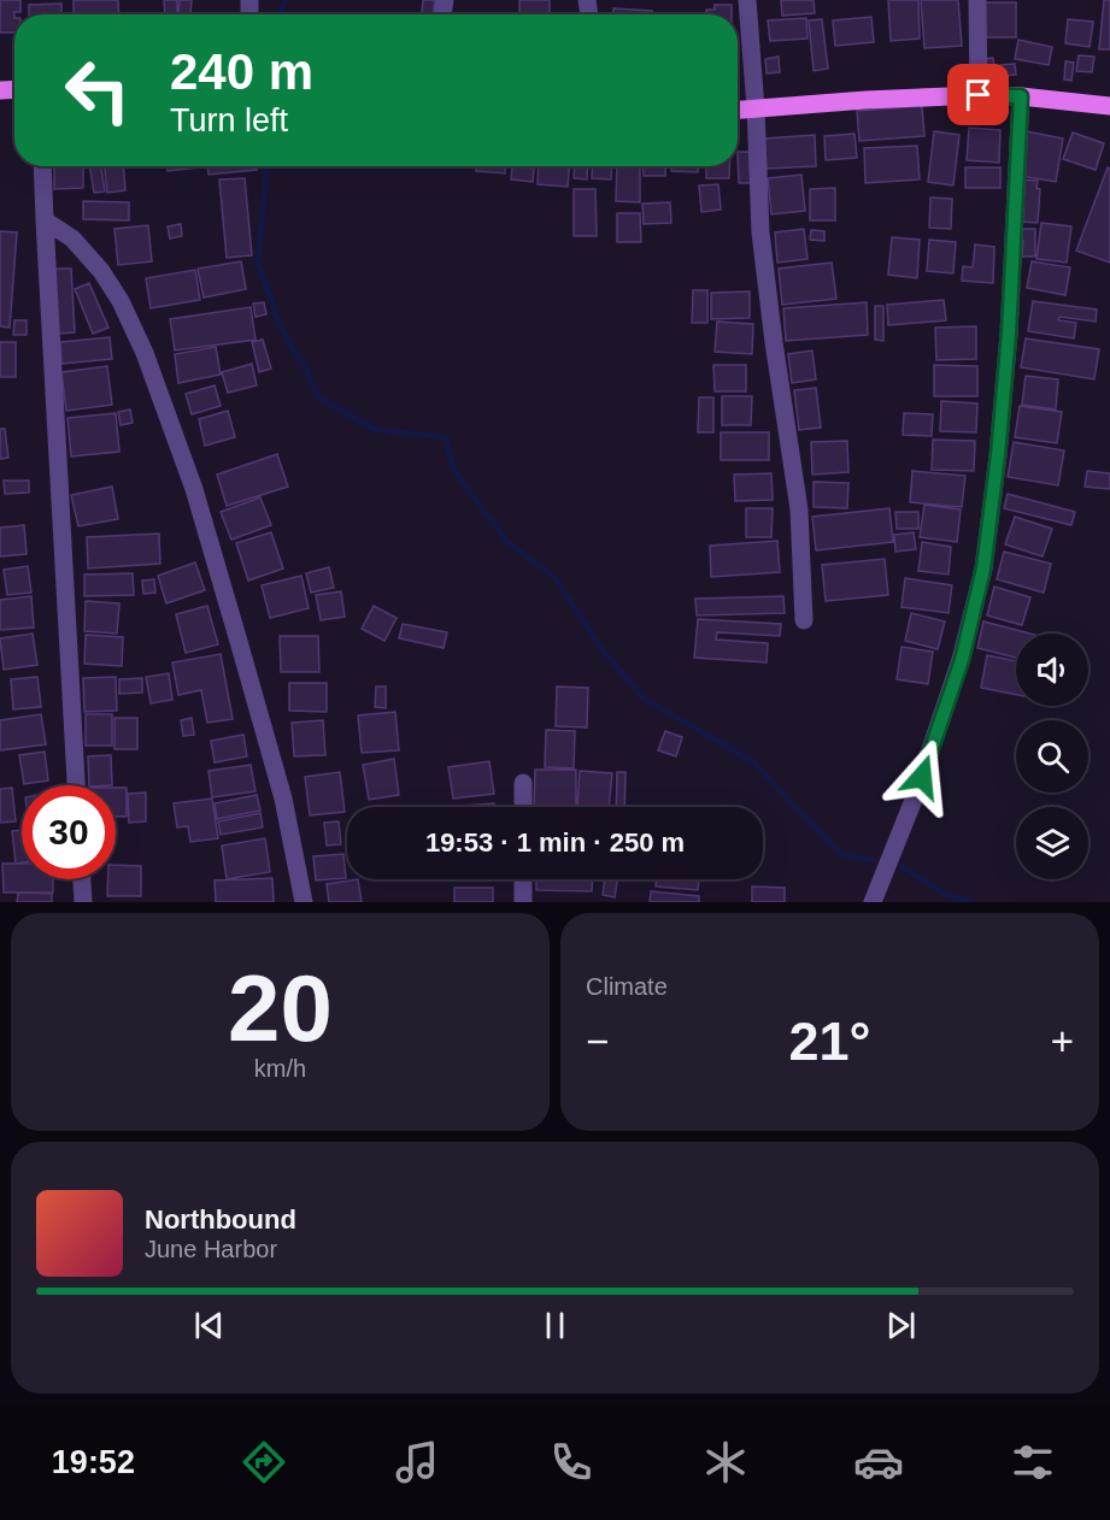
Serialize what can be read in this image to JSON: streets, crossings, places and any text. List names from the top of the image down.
{
  "page": {
    "turn": ["240 m", "Turn left"],
    "limit": "30",
    "trip": "19:53 · 1 min · 250 m",
    "tile": [
      ["20", "km/h"],
      "Climate"
    ],
    "heat": ["−", "21°", "+"],
    "song": ["Northbound", "June Harbor"],
    "tabs": "19:52"
  }
}
